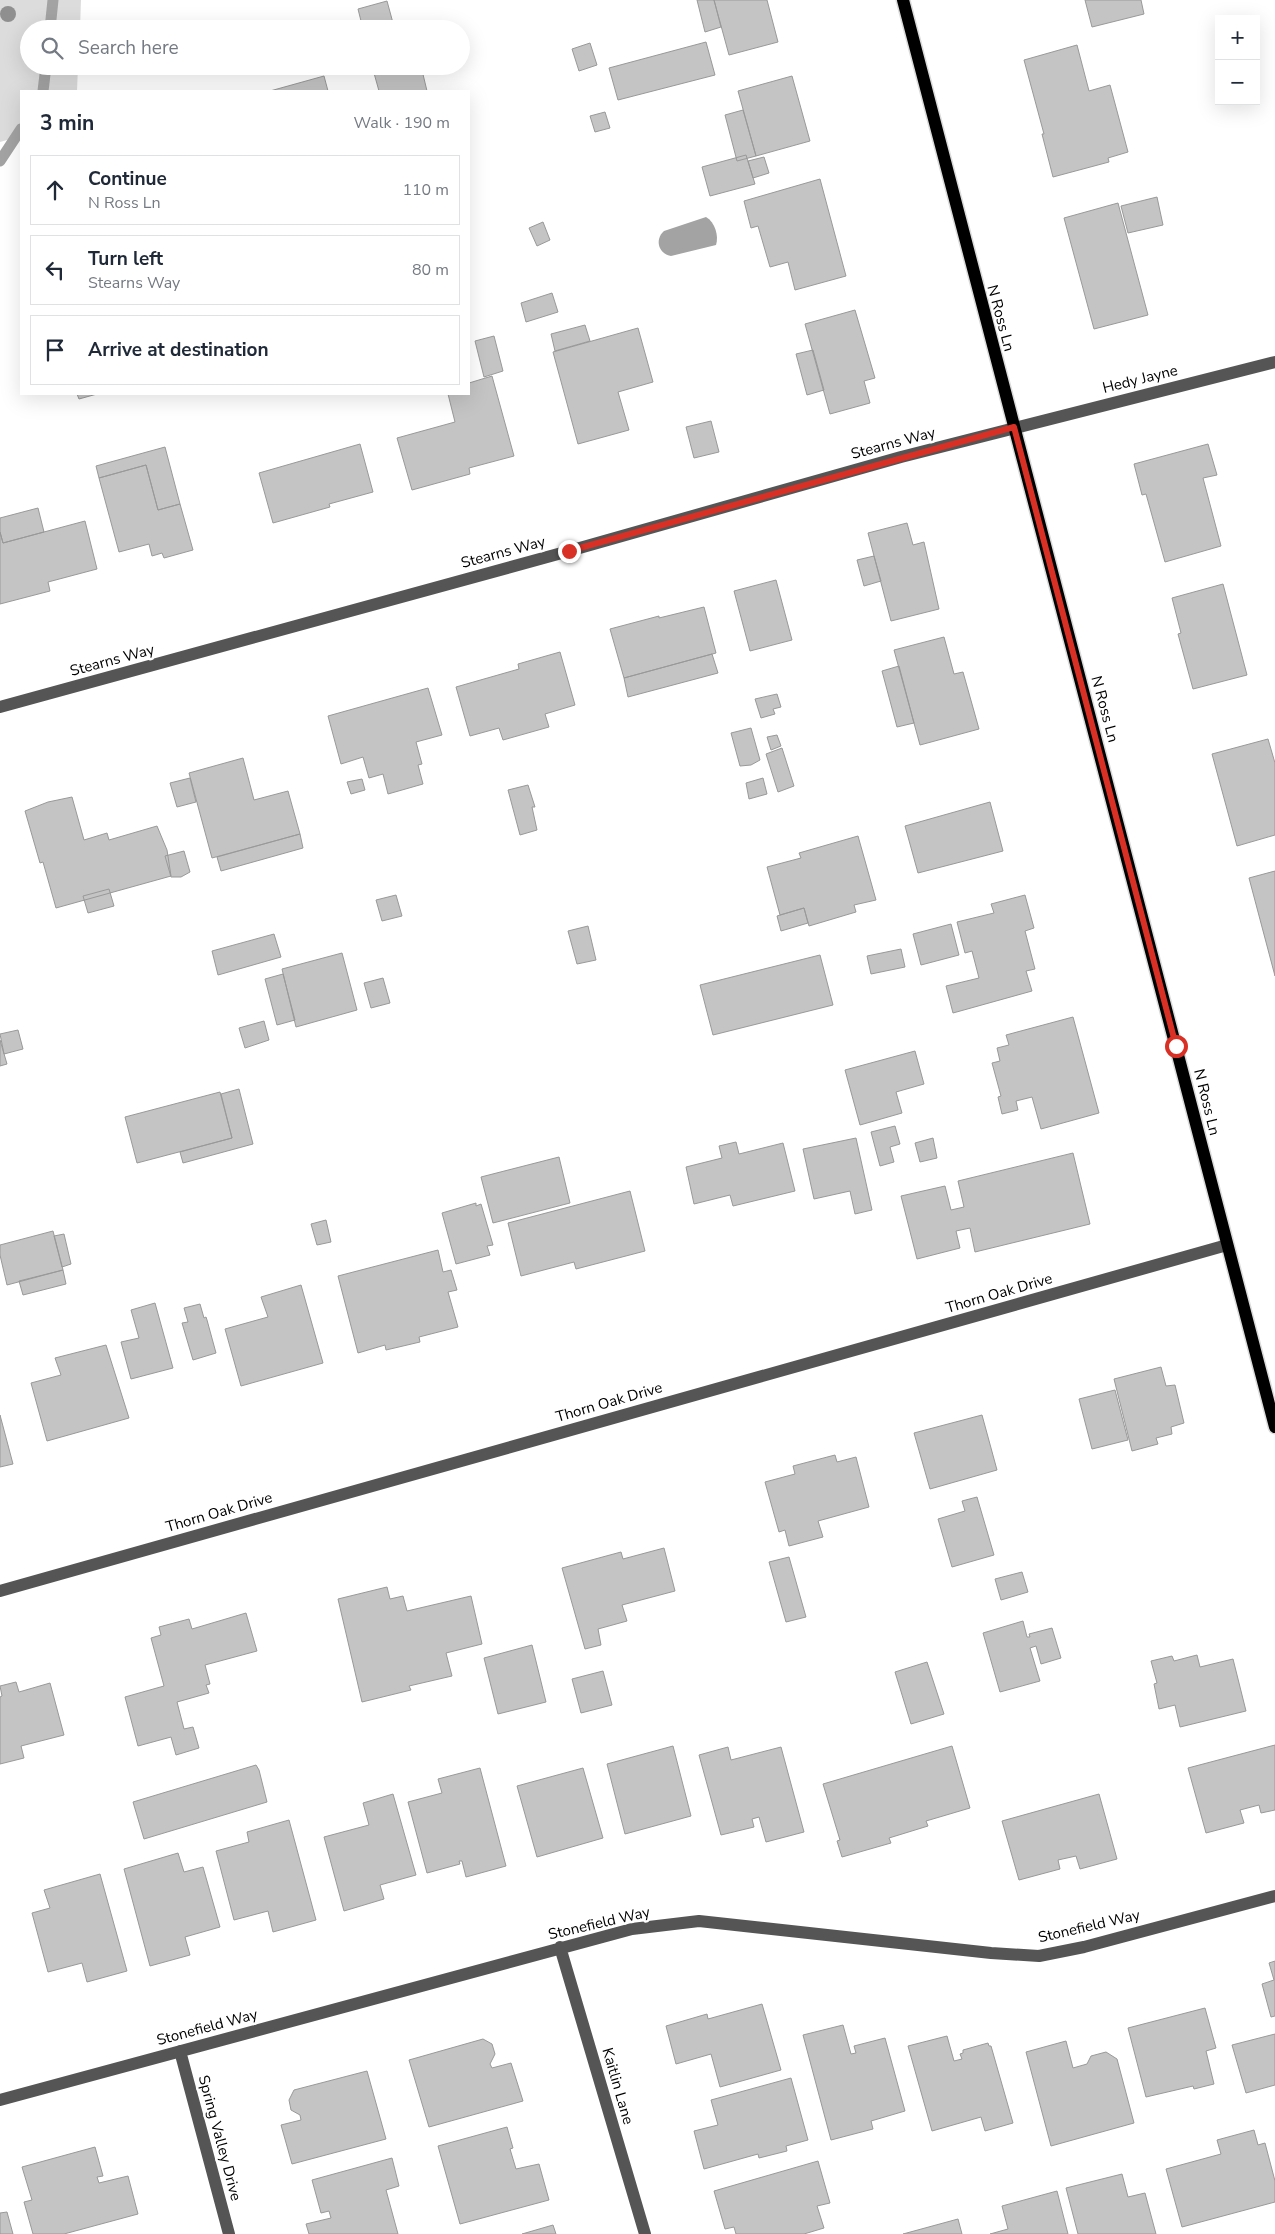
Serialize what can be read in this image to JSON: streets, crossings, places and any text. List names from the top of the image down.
{
  "streets": {
    "main road": ["N Ross Ln"],
    "street": [
      "Hedy Jayne",
      "Stearns Way",
      "Thorn Oak Drive",
      "Stonefield Way",
      "Kaitlin Lane",
      "Spring Valley Drive"
    ]
  },
  "crossings": [
    ["N Ross Ln", "Hedy Jayne"],
    ["N Ross Ln", "Stearns Way"],
    ["N Ross Ln", "Thorn Oak Drive"],
    ["Hedy Jayne", "Stearns Way"],
    ["Stonefield Way", "Kaitlin Lane"],
    ["Stonefield Way", "Spring Valley Drive"]
  ],
  "page": {
    "map_buttons": ["+", "−"],
    "search": "Search here",
    "heading": ["3 min", "Walk · 190 m"],
    "list": [
      ["Continue", "N Ross Ln", "110 m"],
      ["Turn left", "Stearns Way", "80 m"],
      "Arrive at destination"
    ]
  }
}
